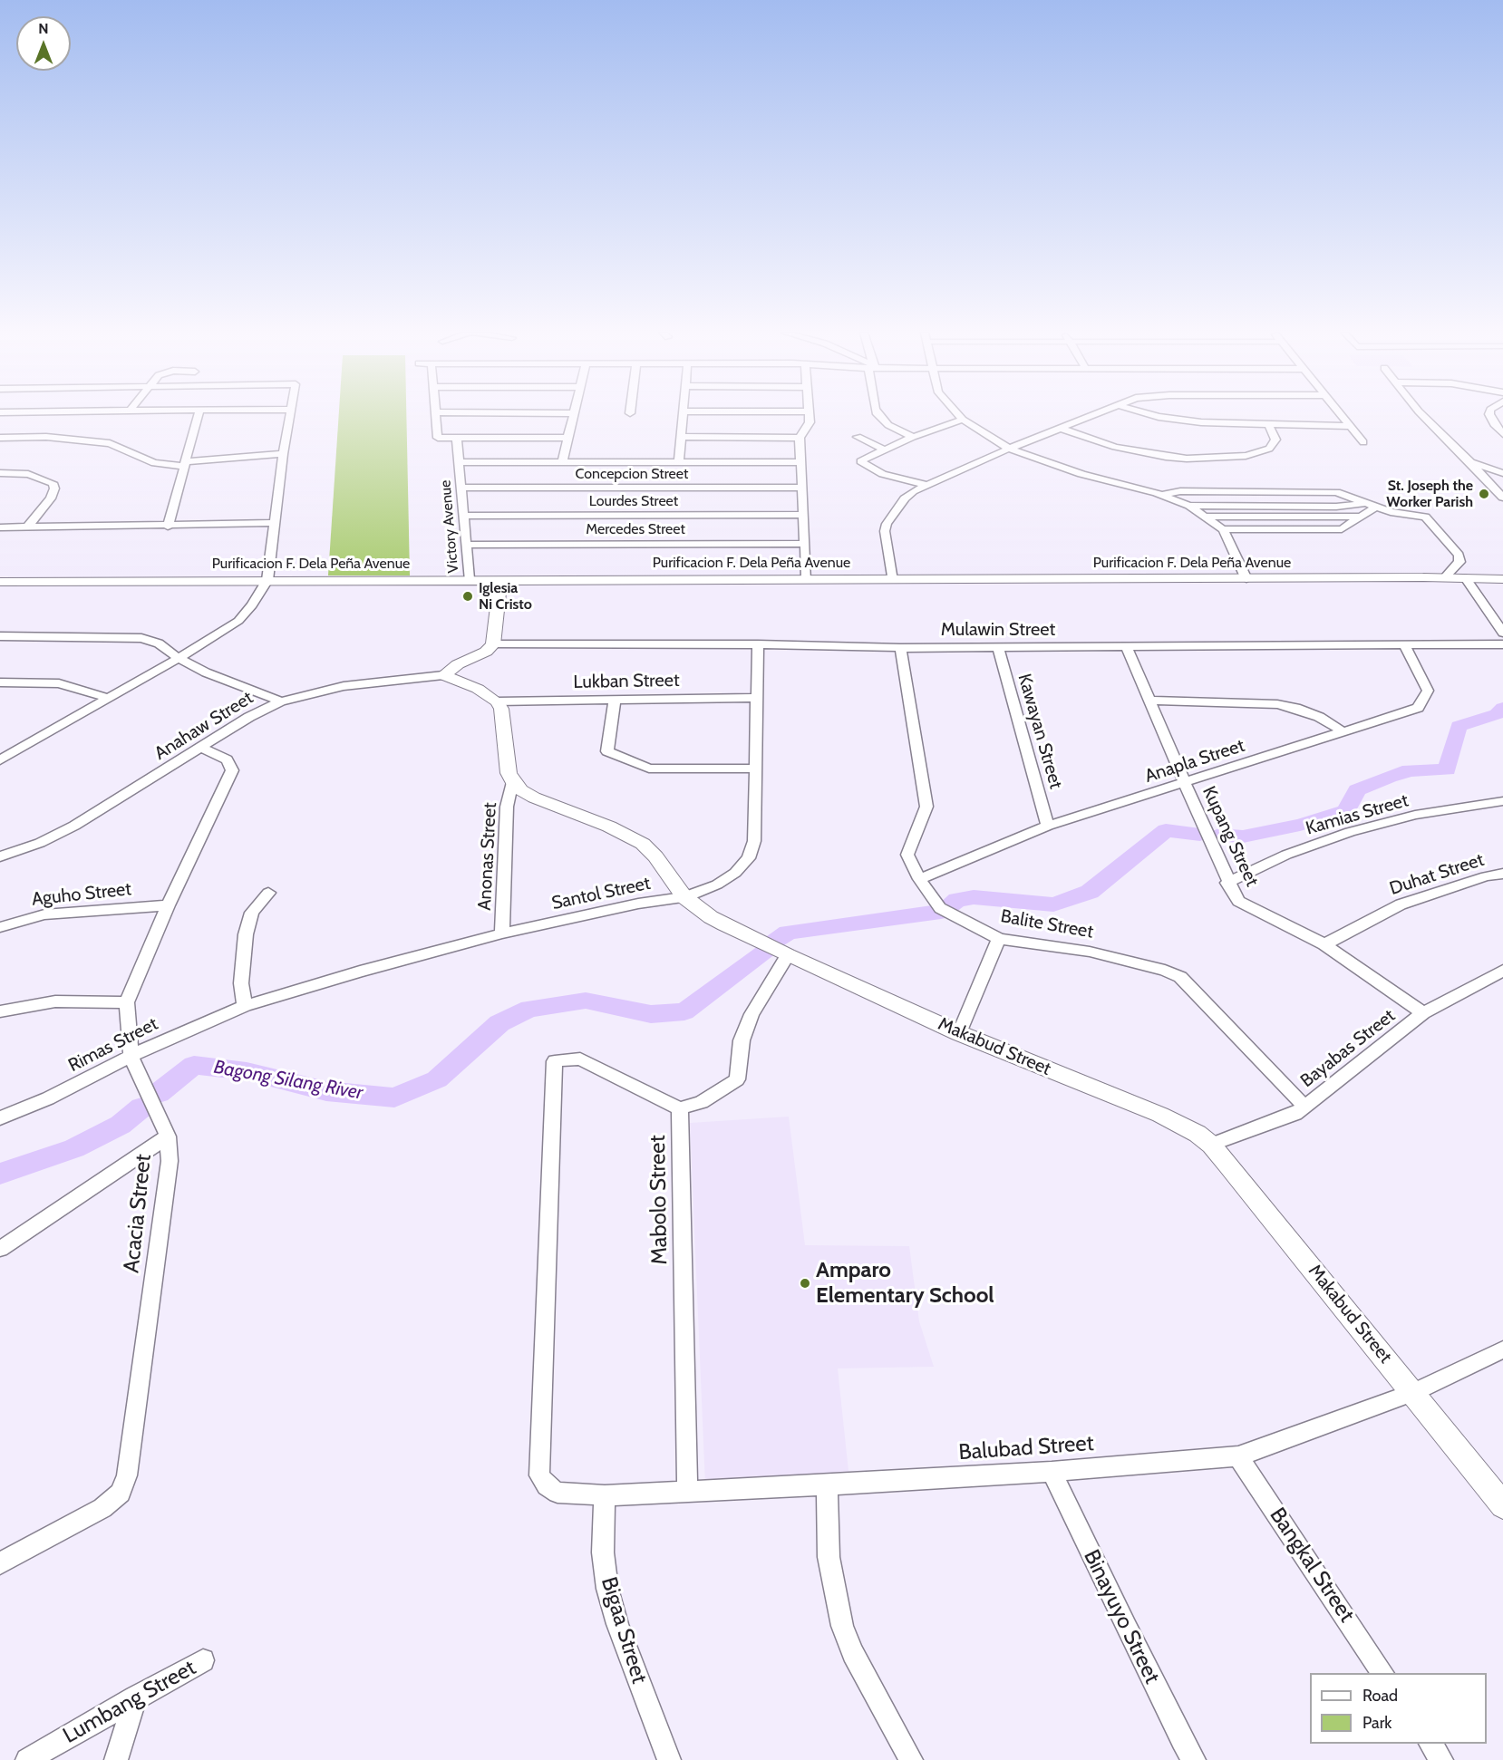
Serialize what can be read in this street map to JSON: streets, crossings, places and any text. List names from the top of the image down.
{
  "streets": {
    "street": [
      "Concepcion Street",
      "Lourdes Street",
      "Victory Avenue",
      "Mercedes Street",
      "Purificacion F. Dela Peña Avenue",
      "Mulawin Street",
      "Lukban Street",
      "Anahaw Street",
      "Kawayan Street",
      "Anapla Street",
      "Kamias Street",
      "Kupang Street",
      "Anonas Street",
      "Duhat Street",
      "Santol Street",
      "Aguho Street",
      "Balite Street",
      "Rimas Street",
      "Makabud Street",
      "Bayabas Street",
      "Mabolo Street",
      "Acacia Street",
      "Balubad Street",
      "Bangkal Street",
      "Binayuyo Street",
      "Bigaa Street",
      "Lumbang Street"
    ]
  },
  "crossings": [
    ["Concepcion Street", "Victory Avenue"],
    ["Lourdes Street", "Victory Avenue"],
    ["Victory Avenue", "Mercedes Street"],
    ["Victory Avenue", "Purificacion F. Dela Peña Avenue"],
    ["Mulawin Street", "Kawayan Street"],
    ["Mulawin Street", "Anapla Street"],
    ["Mulawin Street", "Kupang Street"],
    ["Mulawin Street", "Santol Street"],
    ["Mulawin Street", "Balite Street"],
    ["Lukban Street", "Santol Street"],
    ["Anahaw Street", "Acacia Street"],
    ["Kawayan Street", "Anapla Street"],
    ["Anapla Street", "Kupang Street"],
    ["Anapla Street", "Balite Street"],
    ["Kamias Street", "Kupang Street"],
    ["Kupang Street", "Duhat Street"],
    ["Kupang Street", "Bayabas Street"],
    ["Anonas Street", "Santol Street"],
    ["Anonas Street", "Makabud Street"],
    ["Santol Street", "Rimas Street"],
    ["Santol Street", "Makabud Street"],
    ["Aguho Street", "Acacia Street"],
    ["Balite Street", "Bayabas Street"],
    ["Rimas Street", "Acacia Street"],
    ["Makabud Street", "Bayabas Street"],
    ["Makabud Street", "Balubad Street"],
    ["Mabolo Street", "Balubad Street"],
    ["Balubad Street", "Bangkal Street"],
    ["Balubad Street", "Binayuyo Street"],
    ["Balubad Street", "Bigaa Street"]
  ],
  "water": ["Bagong Silang River"],
  "places": ["St. Joseph the Worker Parish", "Iglesia Ni Cristo", "Amparo Elementary School"],
  "legend": ["Road", "Park"],
  "north": "top"
}
